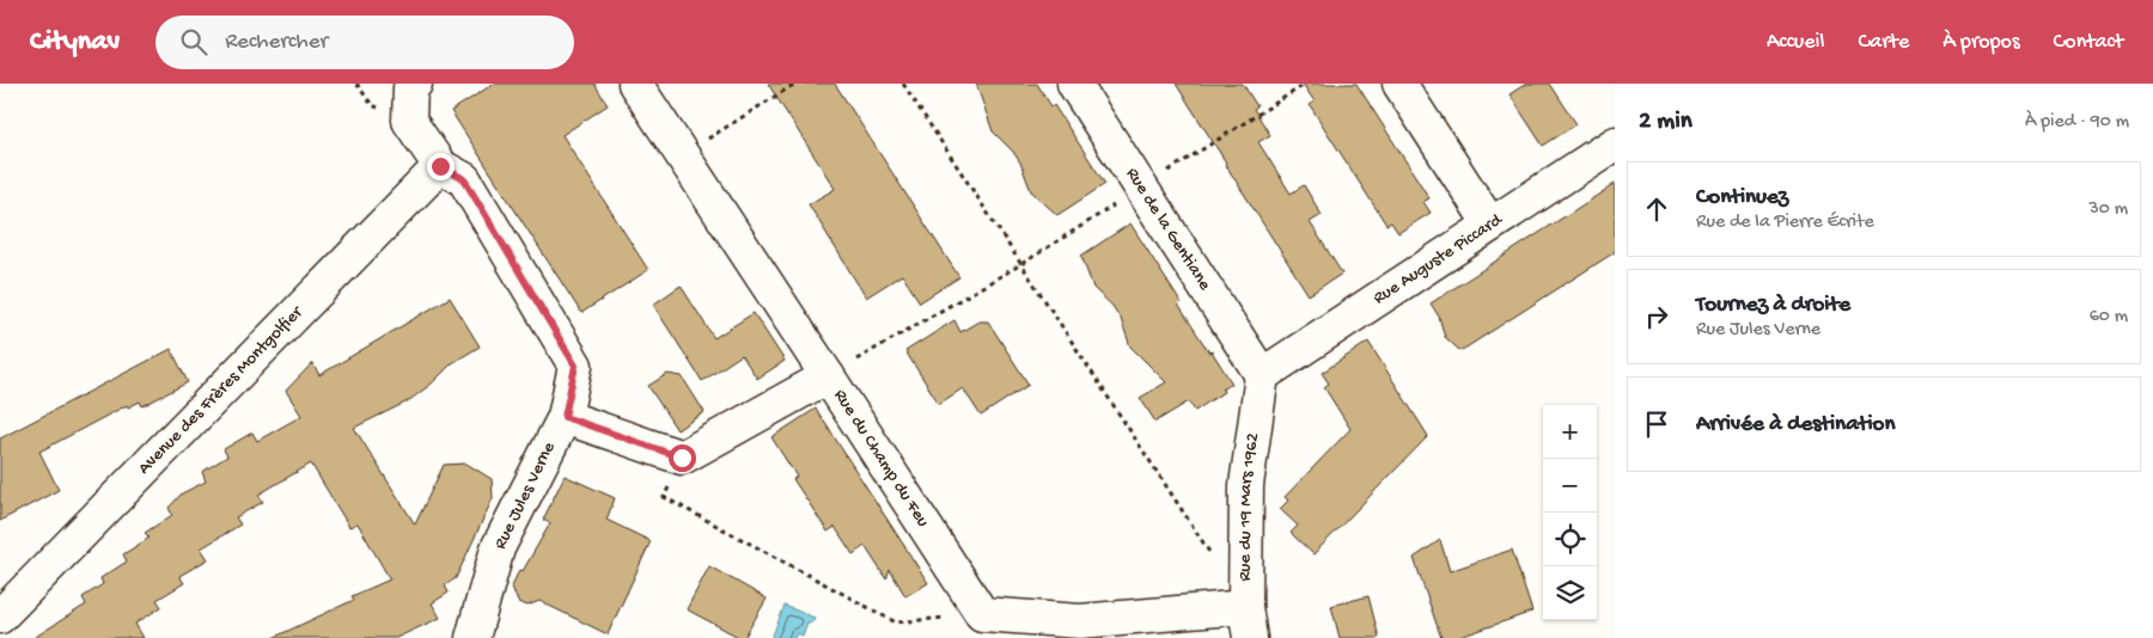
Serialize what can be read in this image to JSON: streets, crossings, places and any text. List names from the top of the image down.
{
  "streets": {
    "street": [
      "Rue de la Gentiane",
      "Rue Auguste Piccard",
      "Avenue des Frères Montgolfier",
      "Rue du Champ du Feu",
      "Rue Jules Verne",
      "Rue du 19 Mars 1962"
    ]
  },
  "crossings": [
    ["Rue de la Gentiane", "Rue Auguste Piccard"],
    ["Rue de la Gentiane", "Rue du 19 Mars 1962"],
    ["Rue Auguste Piccard", "Rue du 19 Mars 1962"],
    ["Avenue des Frères Montgolfier", "Rue Jules Verne"]
  ],
  "page": {
    "header": "Citynav",
    "search": "Rechercher",
    "nav": [
      "Accueil",
      "Carte",
      "À propos",
      "Contact"
    ],
    "heading": ["2 min", "À pied · 90 m"],
    "list": [
      ["Continuez", "Rue de la Pierre Écrite", "30 m"],
      ["Tournez à droite", "Rue Jules Verne", "60 m"],
      "Arrivée à destination"
    ],
    "map_buttons": ["+", "−"]
  }
}
